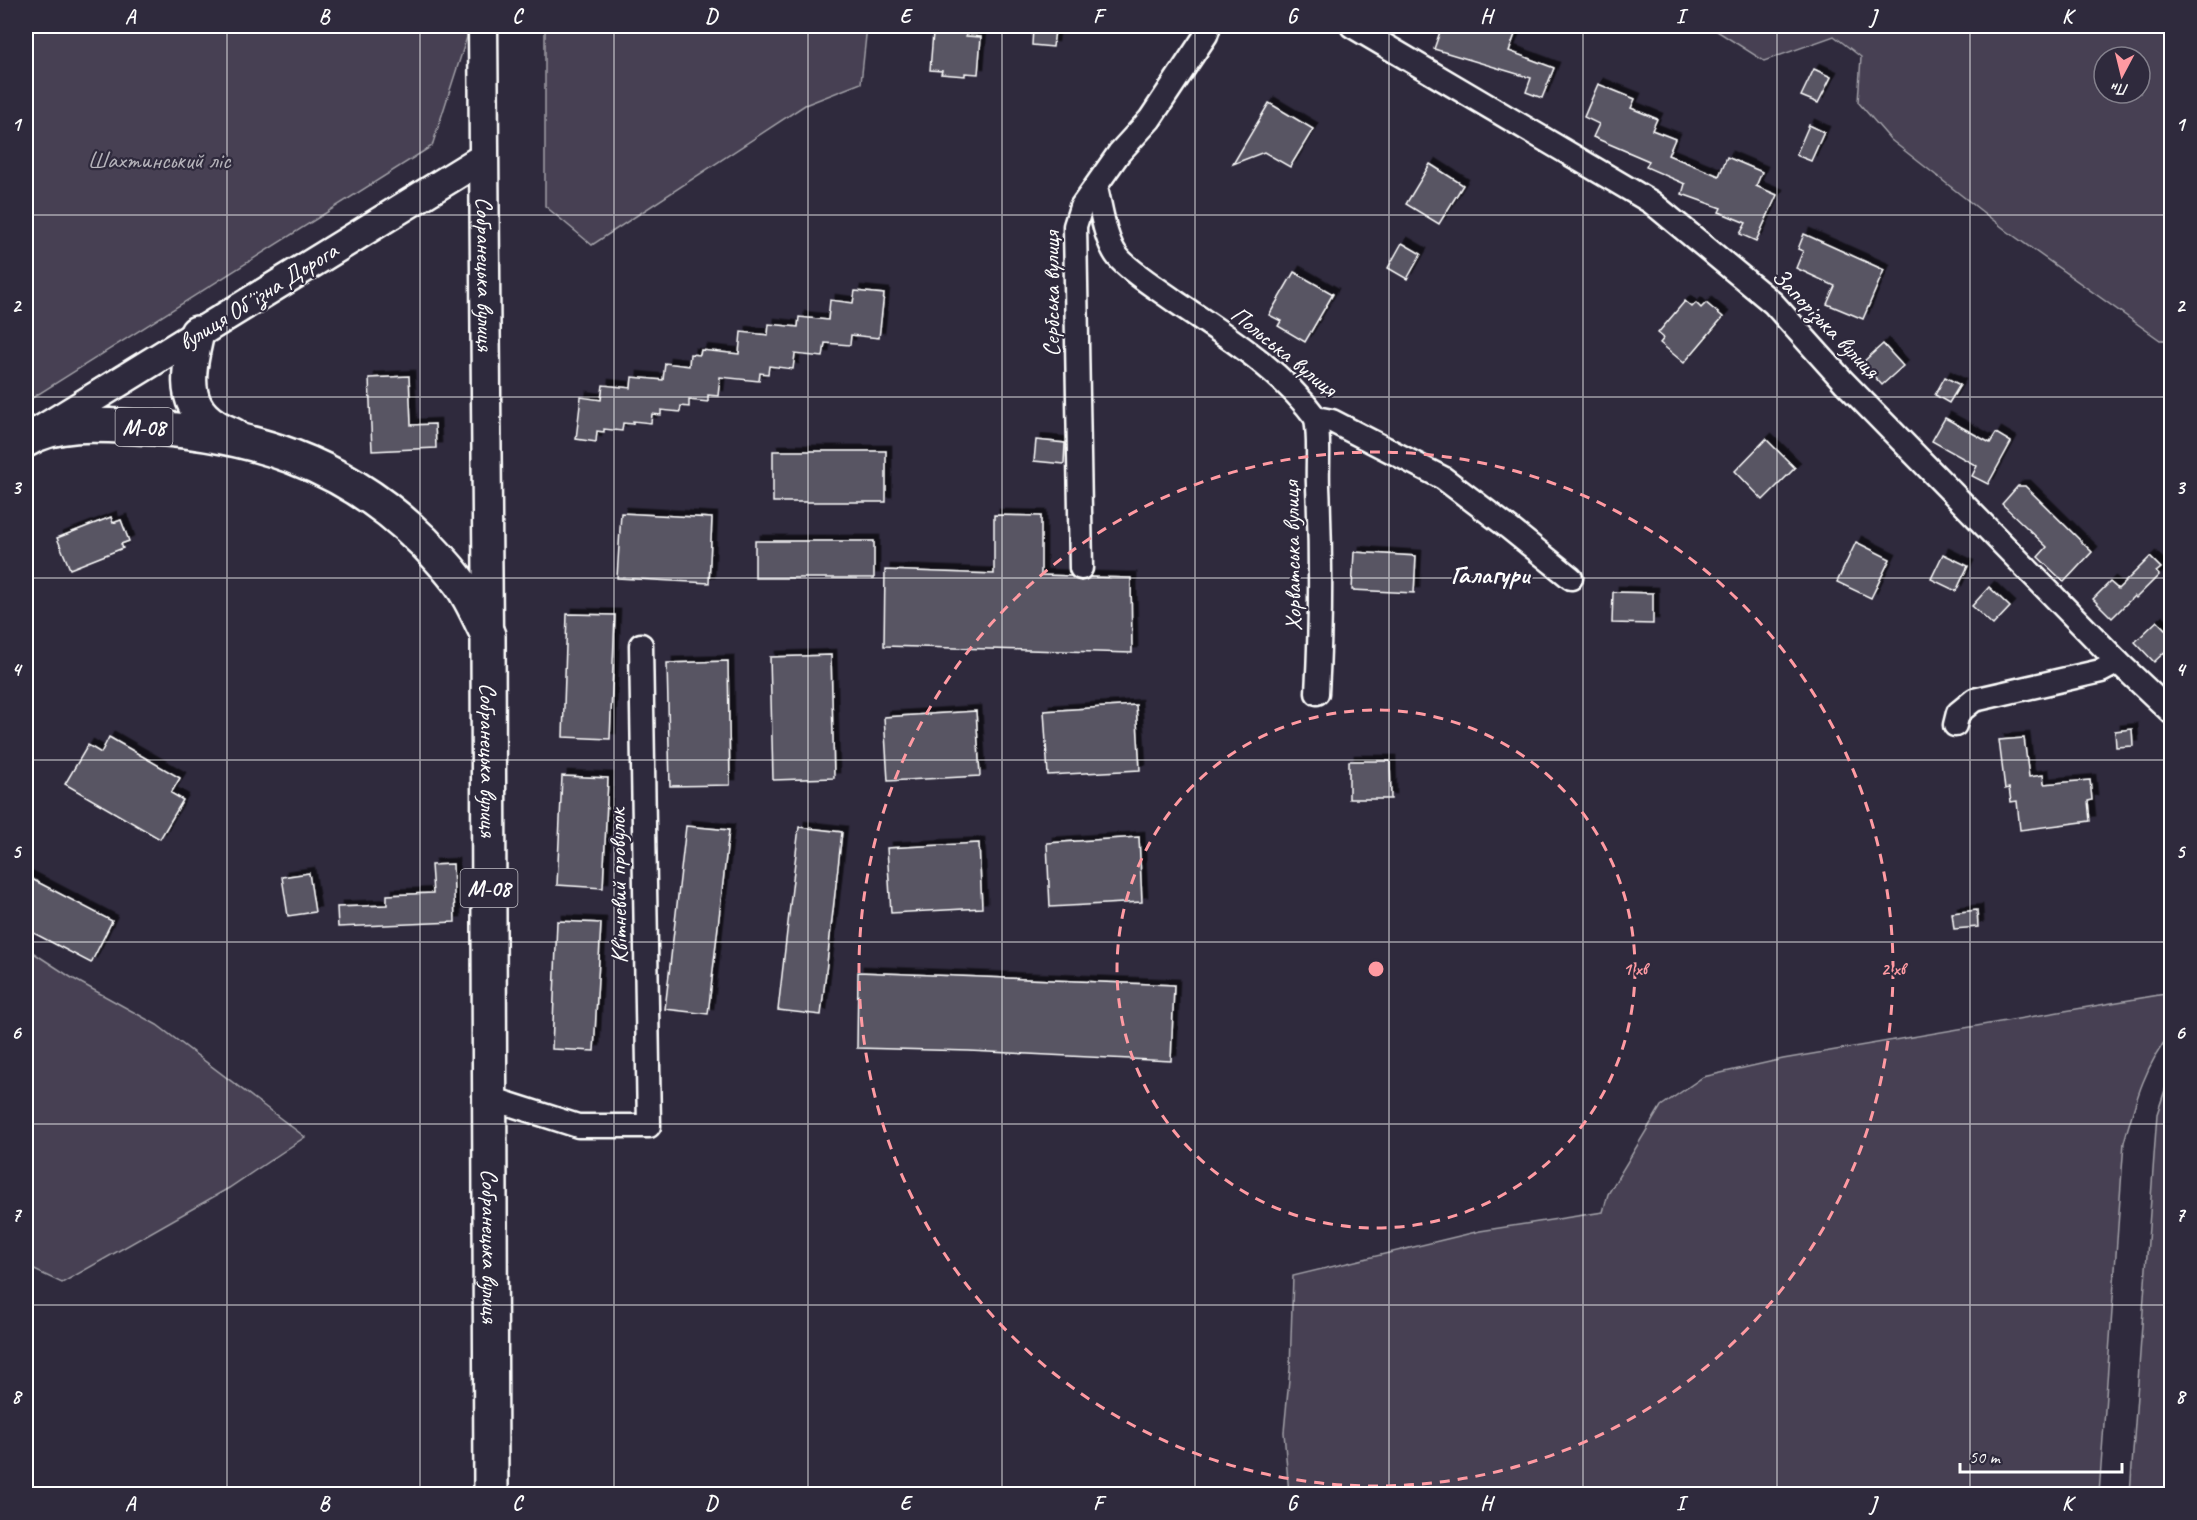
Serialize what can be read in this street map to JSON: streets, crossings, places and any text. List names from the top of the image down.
{
  "streets": {
    "highway": ["Собранецька вулиця", "вулиця Обʼїзна Дорога", "М-08"],
    "street": [
      "Сербська вулиця",
      "Запорізька вулиця",
      "Польська вулиця",
      "Хорватська вулиця",
      "Квітневий провулок"
    ]
  },
  "crossings": [
    ["Собранецька вулиця", "вулиця Обʼїзна Дорога"],
    ["Собранецька вулиця", "Квітневий провулок"],
    ["Сербська вулиця", "Польська вулиця"],
    ["Польська вулиця", "Хорватська вулиця"]
  ],
  "districts": ["Галагури"],
  "parks": ["Шахтинський ліс"],
  "scale_bar": "50 m",
  "north": "bottom",
  "grid": {
    "columns": [
      "A",
      "B",
      "C",
      "D",
      "E",
      "F",
      "G",
      "H",
      "I",
      "J",
      "K"
    ],
    "rows": [
      "1",
      "2",
      "3",
      "4",
      "5",
      "6",
      "7",
      "8"
    ]
  },
  "rings": ["1 хв", "2 хв"]
}
